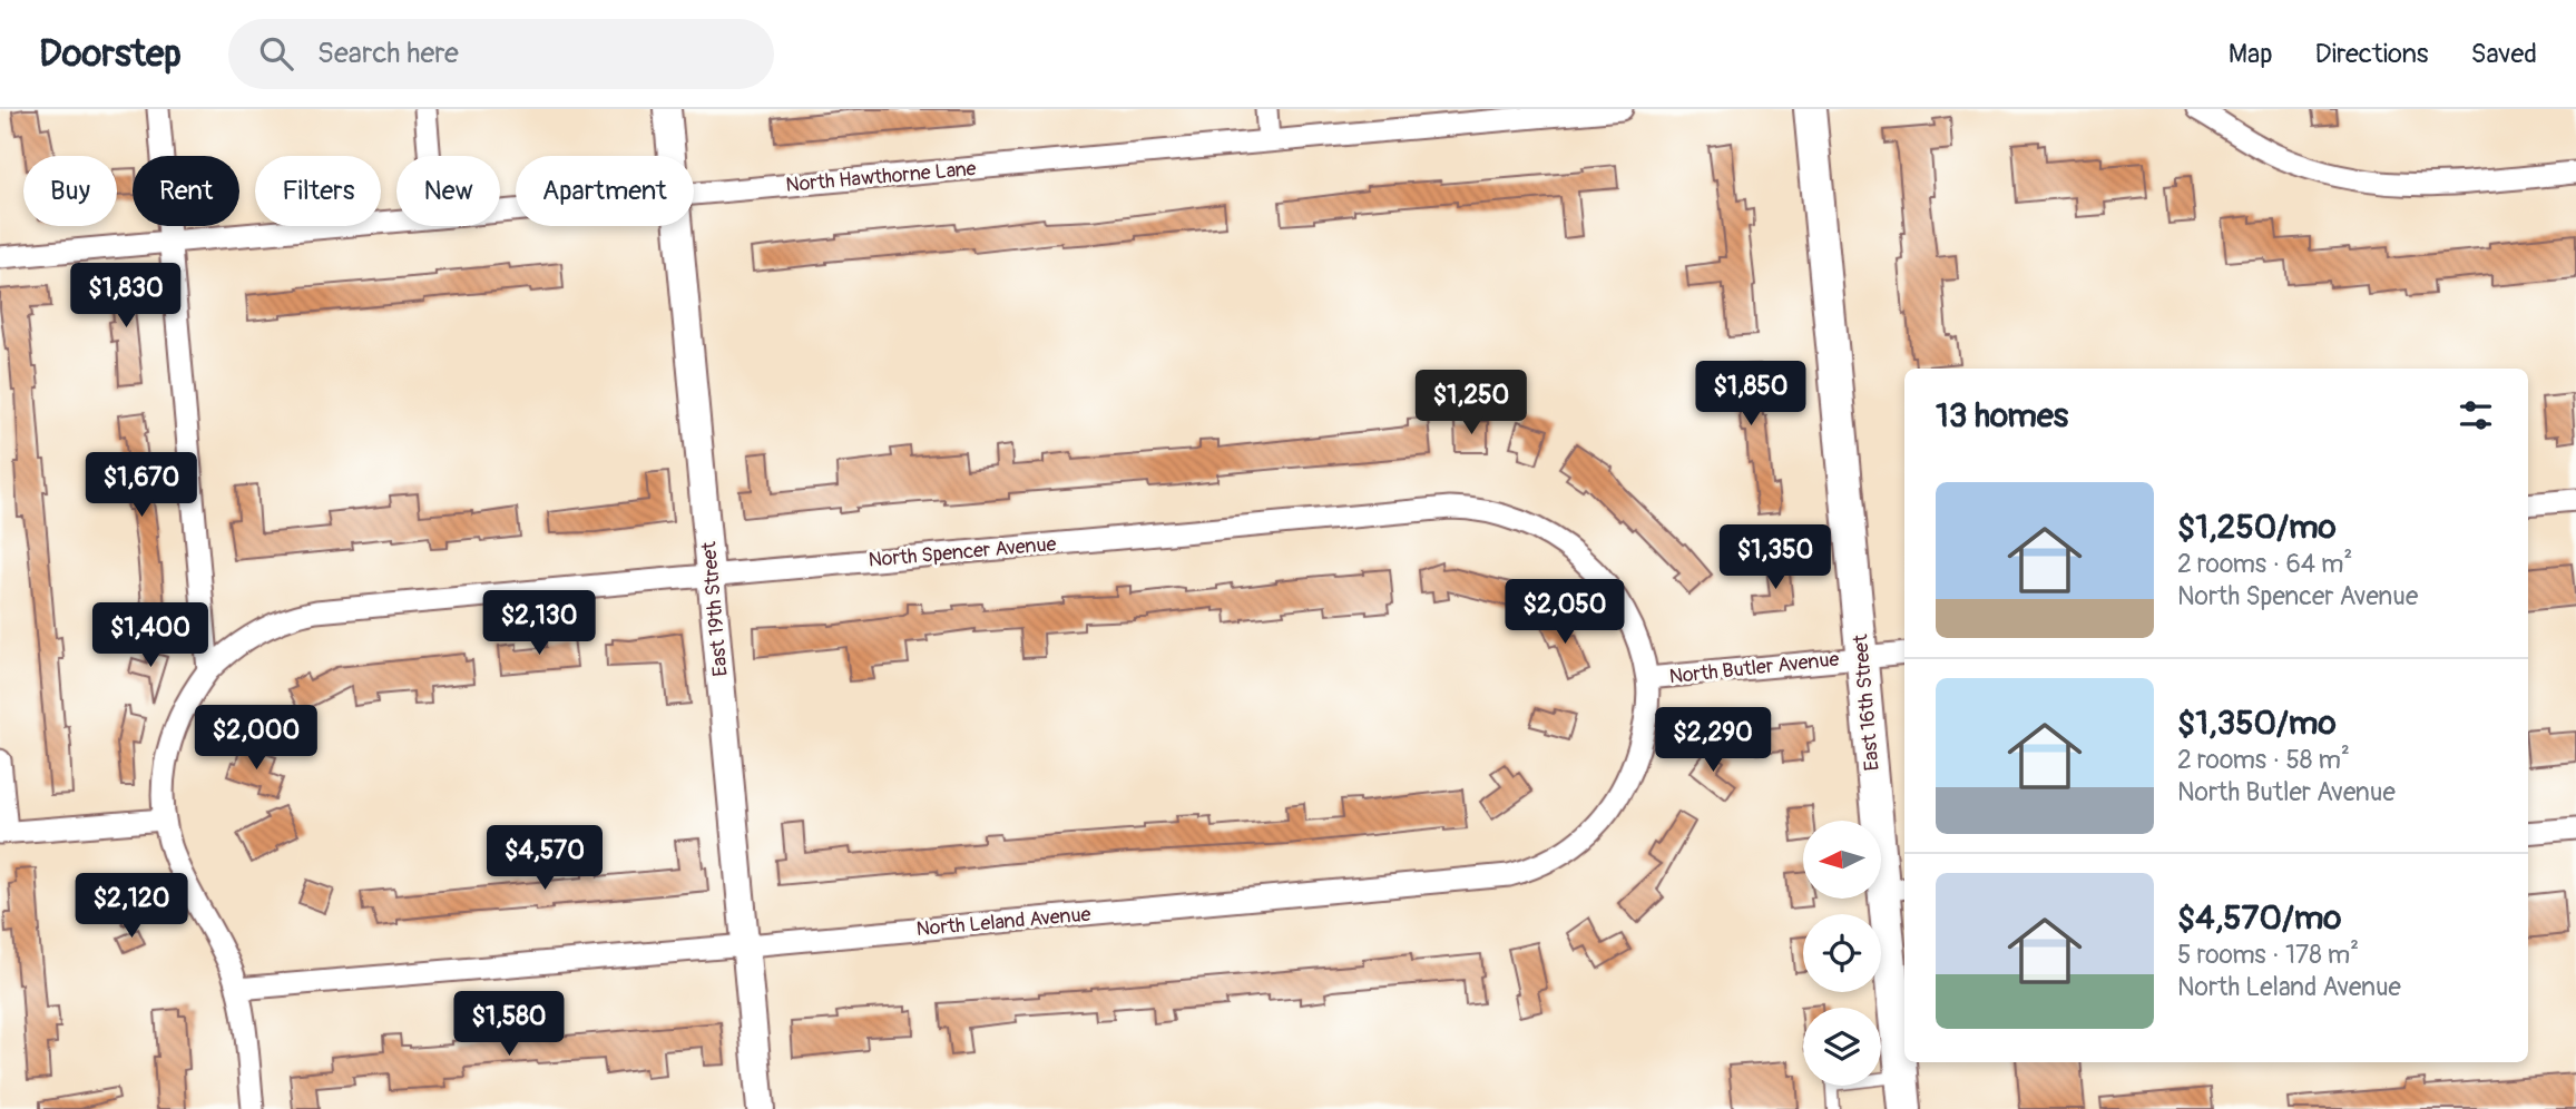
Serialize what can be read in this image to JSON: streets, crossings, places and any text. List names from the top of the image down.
{
  "streets": {
    "main road": ["East 16th Street"],
    "street": [
      "North Hawthorne Lane",
      "North Spencer Avenue",
      "East 19th Street",
      "North Butler Avenue",
      "North Leland Avenue"
    ]
  },
  "crossings": [
    ["North Spencer Avenue", "East 19th Street"],
    ["North Spencer Avenue", "North Butler Avenue"],
    ["North Spencer Avenue", "North Leland Avenue"],
    ["East 19th Street", "North Leland Avenue"],
    ["North Butler Avenue", "East 16th Street"],
    ["North Butler Avenue", "North Leland Avenue"]
  ],
  "north": "left",
  "page": {
    "header": "Doorstep",
    "search": "Search here",
    "nav": ["Map", "Directions", "Saved"],
    "chip": [
      "Buy",
      "Rent",
      "Filters",
      "New",
      "Apartment"
    ],
    "price": [
      "$1,830",
      "$1,850",
      "$1,250",
      "$1,670",
      "$1,350",
      "$2,050",
      "$2,130",
      "$1,400",
      "$2,000",
      "$2,290",
      "$4,570",
      "$2,120",
      "$1,580"
    ],
    "heading": "13 homes",
    "list": [
      {
        "name": "$1,250/mo",
        "note": "2 rooms · 64 m² · North Spencer Avenue"
      },
      {
        "name": "$1,350/mo",
        "note": "2 rooms · 58 m² · North Butler Avenue"
      },
      {
        "name": "$4,570/mo",
        "note": "5 rooms · 178 m² · North Leland Avenue"
      }
    ]
  }
}
